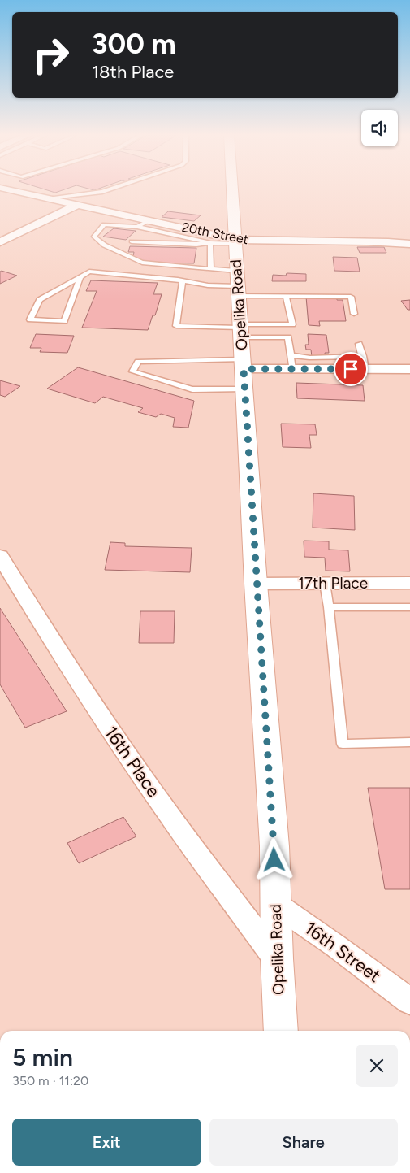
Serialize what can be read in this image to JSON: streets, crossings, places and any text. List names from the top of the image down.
{
  "streets": {
    "main road": ["Opelika Road"],
    "street": [
      "20th Street",
      "17th Place",
      "16th Place",
      "16th Street"
    ]
  },
  "crossings": [
    ["20th Street", "Opelika Road"],
    ["Opelika Road", "17th Place"],
    ["Opelika Road", "16th Place"],
    ["Opelika Road", "16th Street"]
  ],
  "page": {
    "turn": ["300 m", "18th Place"],
    "heading": ["5 min", "350 m · 11:20"],
    "buttons": ["Exit", "Share"]
  }
}
